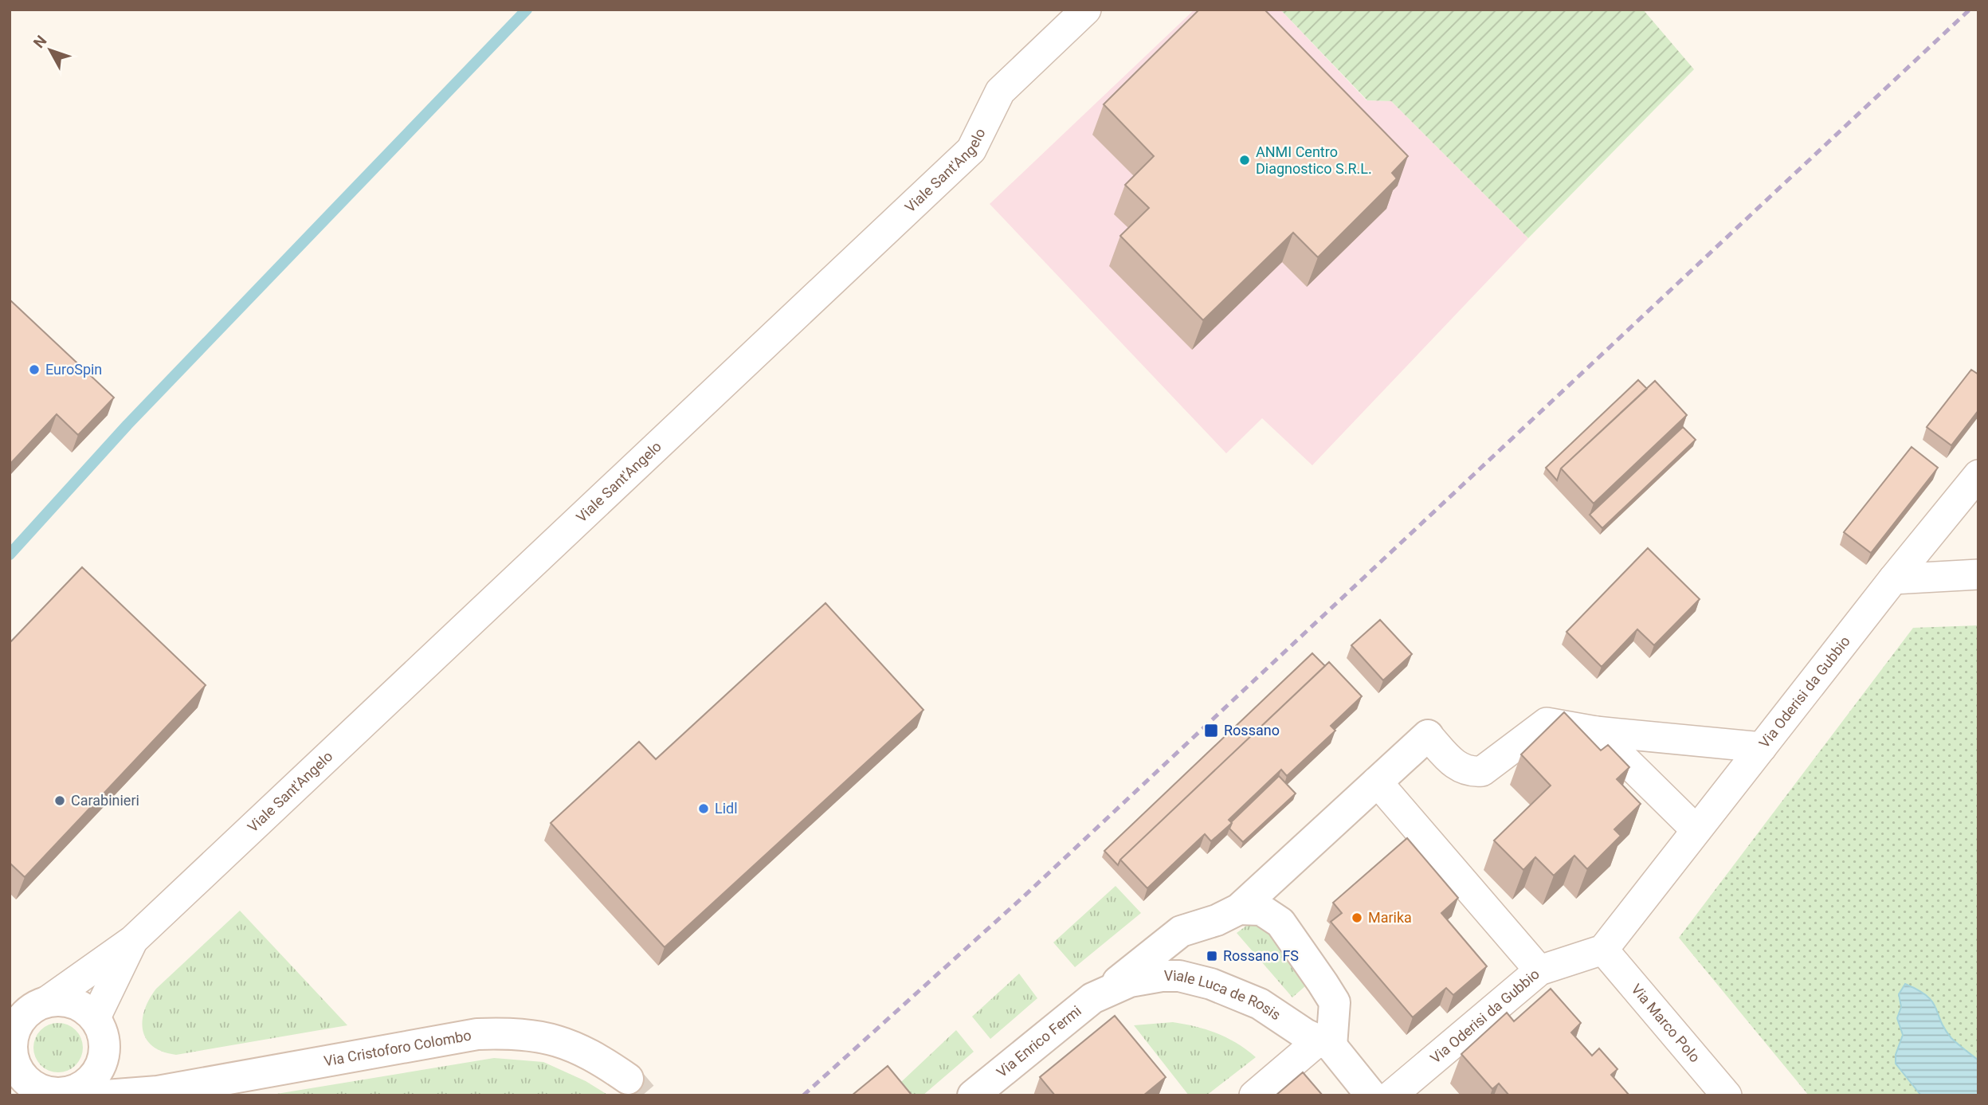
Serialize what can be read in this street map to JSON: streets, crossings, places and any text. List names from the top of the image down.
{
  "streets": {
    "street": [
      "Viale Sant'Angelo",
      "Via Oderisi da Gubbio",
      "Viale Luca de Rosis",
      "Via Marco Polo",
      "Via Enrico Fermi",
      "Via Cristoforo Colombo"
    ]
  },
  "crossings": [
    ["Viale Sant'Angelo", "Via Cristoforo Colombo"],
    ["Via Oderisi da Gubbio", "Via Marco Polo"],
    ["Viale Luca de Rosis", "Via Enrico Fermi"]
  ],
  "places": {
    "other": [
      "ANMI Centro Diagnostico S.R.L.",
      "EuroSpin",
      "Carabinieri",
      "Lidl",
      "Marika"
    ],
    "transit": ["Rossano", "Rossano FS"]
  },
  "north": "top left"
}
